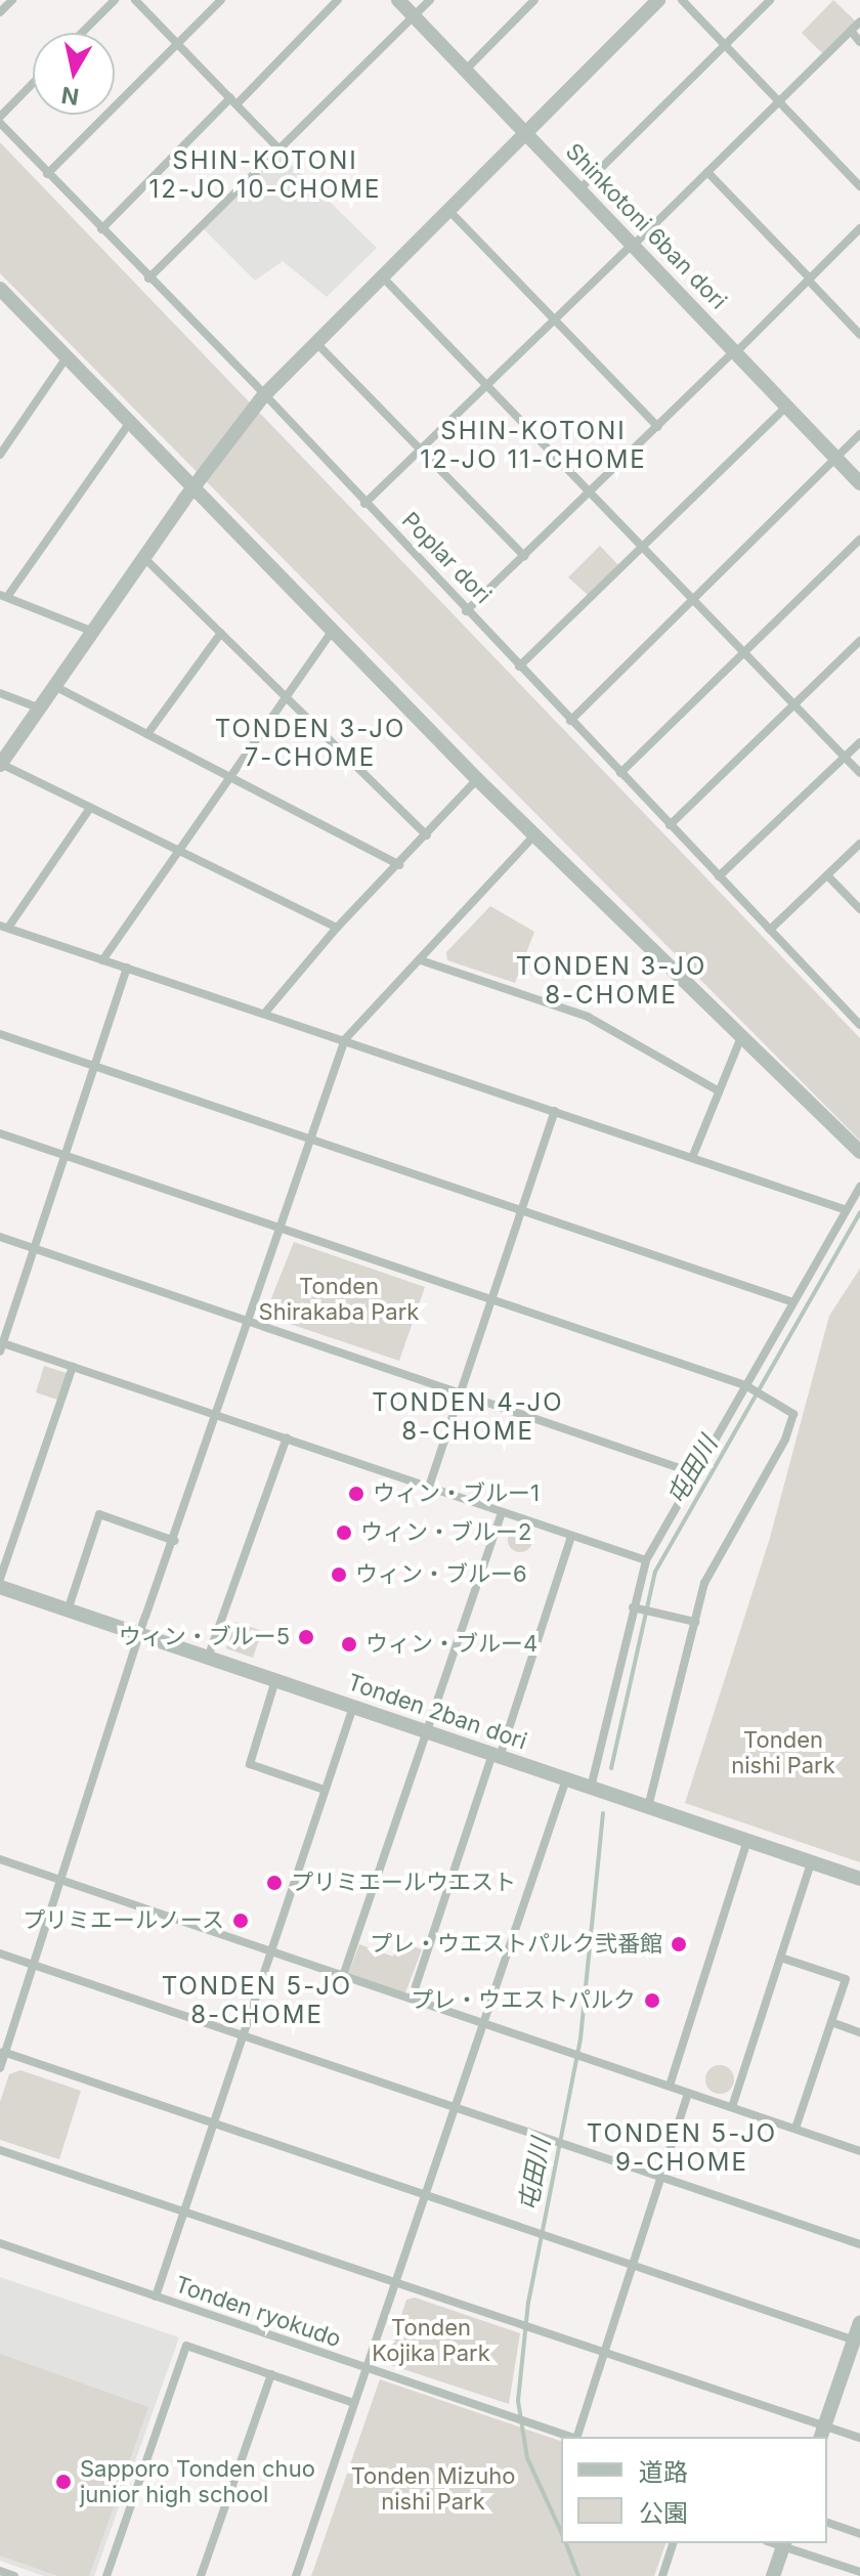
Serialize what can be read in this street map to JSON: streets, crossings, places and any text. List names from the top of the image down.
{
  "streets": {
    "street": [
      "Shinkotoni 6ban dori",
      "Poplar dori",
      "Tonden 2ban dori",
      "Tonden ryokudo"
    ]
  },
  "districts": [
    "SHIN-KOTONI 12-JO 10-CHOME",
    "SHIN-KOTONI 12-JO 11-CHOME",
    "TONDEN 3-JO 7-CHOME",
    "TONDEN 3-JO 8-CHOME",
    "TONDEN 4-JO 8-CHOME",
    "TONDEN 5-JO 8-CHOME",
    "TONDEN 5-JO 9-CHOME"
  ],
  "water": ["屯田川"],
  "parks": [
    "Tonden Shirakaba Park",
    "Tonden nishi Park",
    "Tonden Kojika Park",
    "Tonden Mizuho nishi Park"
  ],
  "places": [
    "ウィン・ブルー1",
    "ウィン・ブルー2",
    "ウィン・ブルー6",
    "ウィン・ブルー5",
    "ウィン・ブルー4",
    "プリミエールウエスト",
    "プリミエールノース",
    "プレ・ウエストパルク弐番館",
    "プレ・ウエストパルク",
    "Sapporo Tonden chuo junior high school"
  ],
  "legend": ["道路", "公園"],
  "north": "bottom"
}
